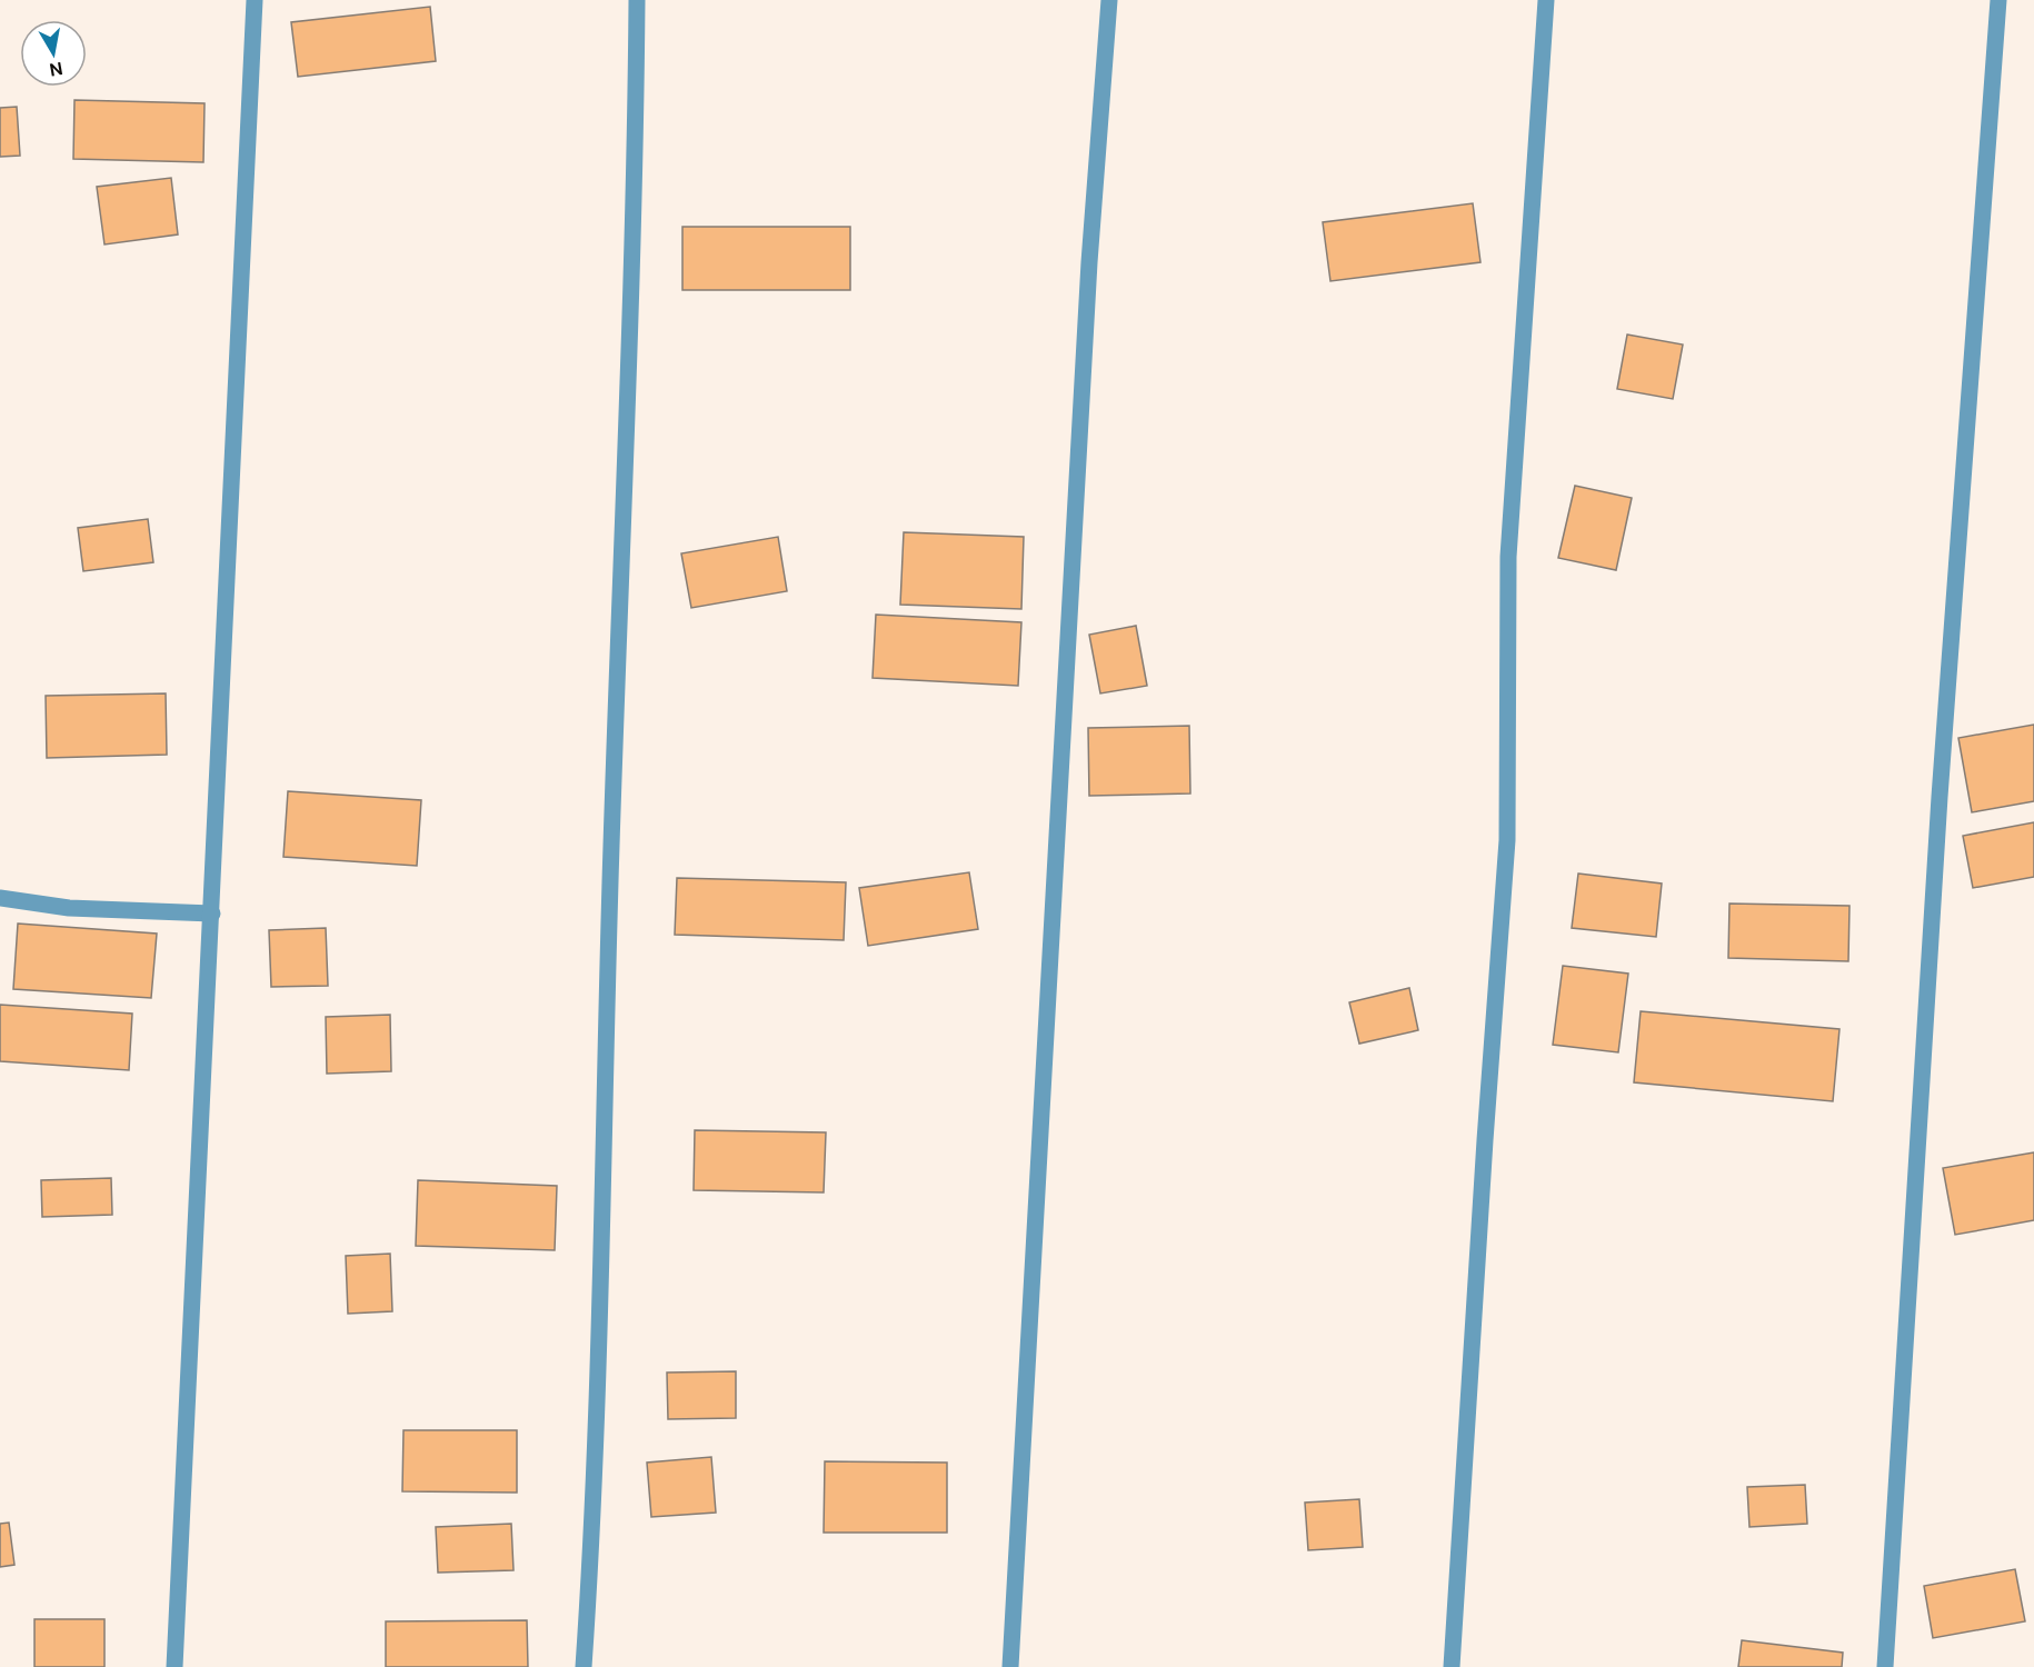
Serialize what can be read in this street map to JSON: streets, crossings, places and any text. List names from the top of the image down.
{
  "north": "bottom"
}
